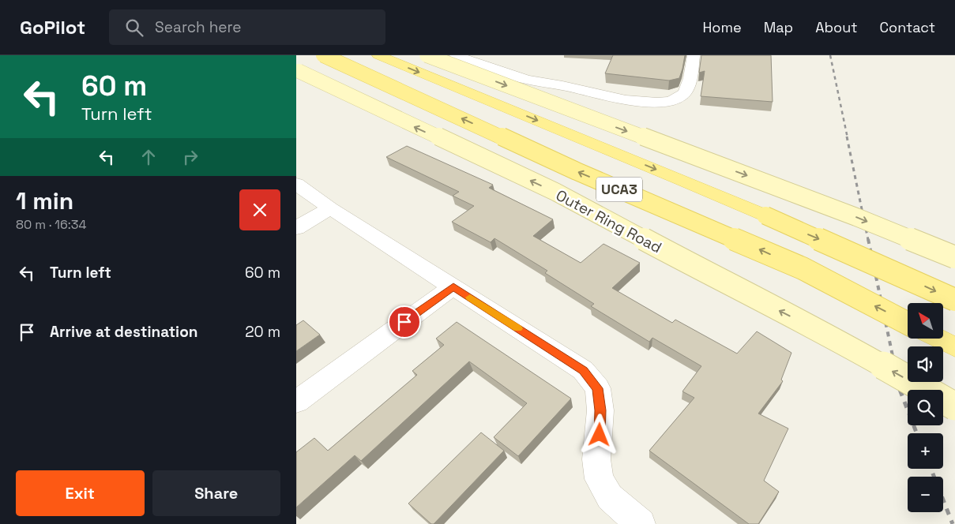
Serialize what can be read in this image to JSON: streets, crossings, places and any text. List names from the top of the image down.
{
  "streets": {
    "main road": ["UCA3", "Outer Ring Road"]
  },
  "north": "top left",
  "page": {
    "header": "GoPilot",
    "search": "Search here",
    "nav": [
      "Home",
      "Map",
      "About",
      "Contact"
    ],
    "turn": ["60 m", "Turn left"],
    "heading": ["1 min", "80 m · 16:34"],
    "list": [
      {
        "name": "Turn left",
        "value": "60 m"
      },
      {
        "name": "Arrive at destination",
        "value": "20 m"
      }
    ],
    "map_buttons": ["+", "−"],
    "buttons": ["Exit", "Share"]
  }
}
